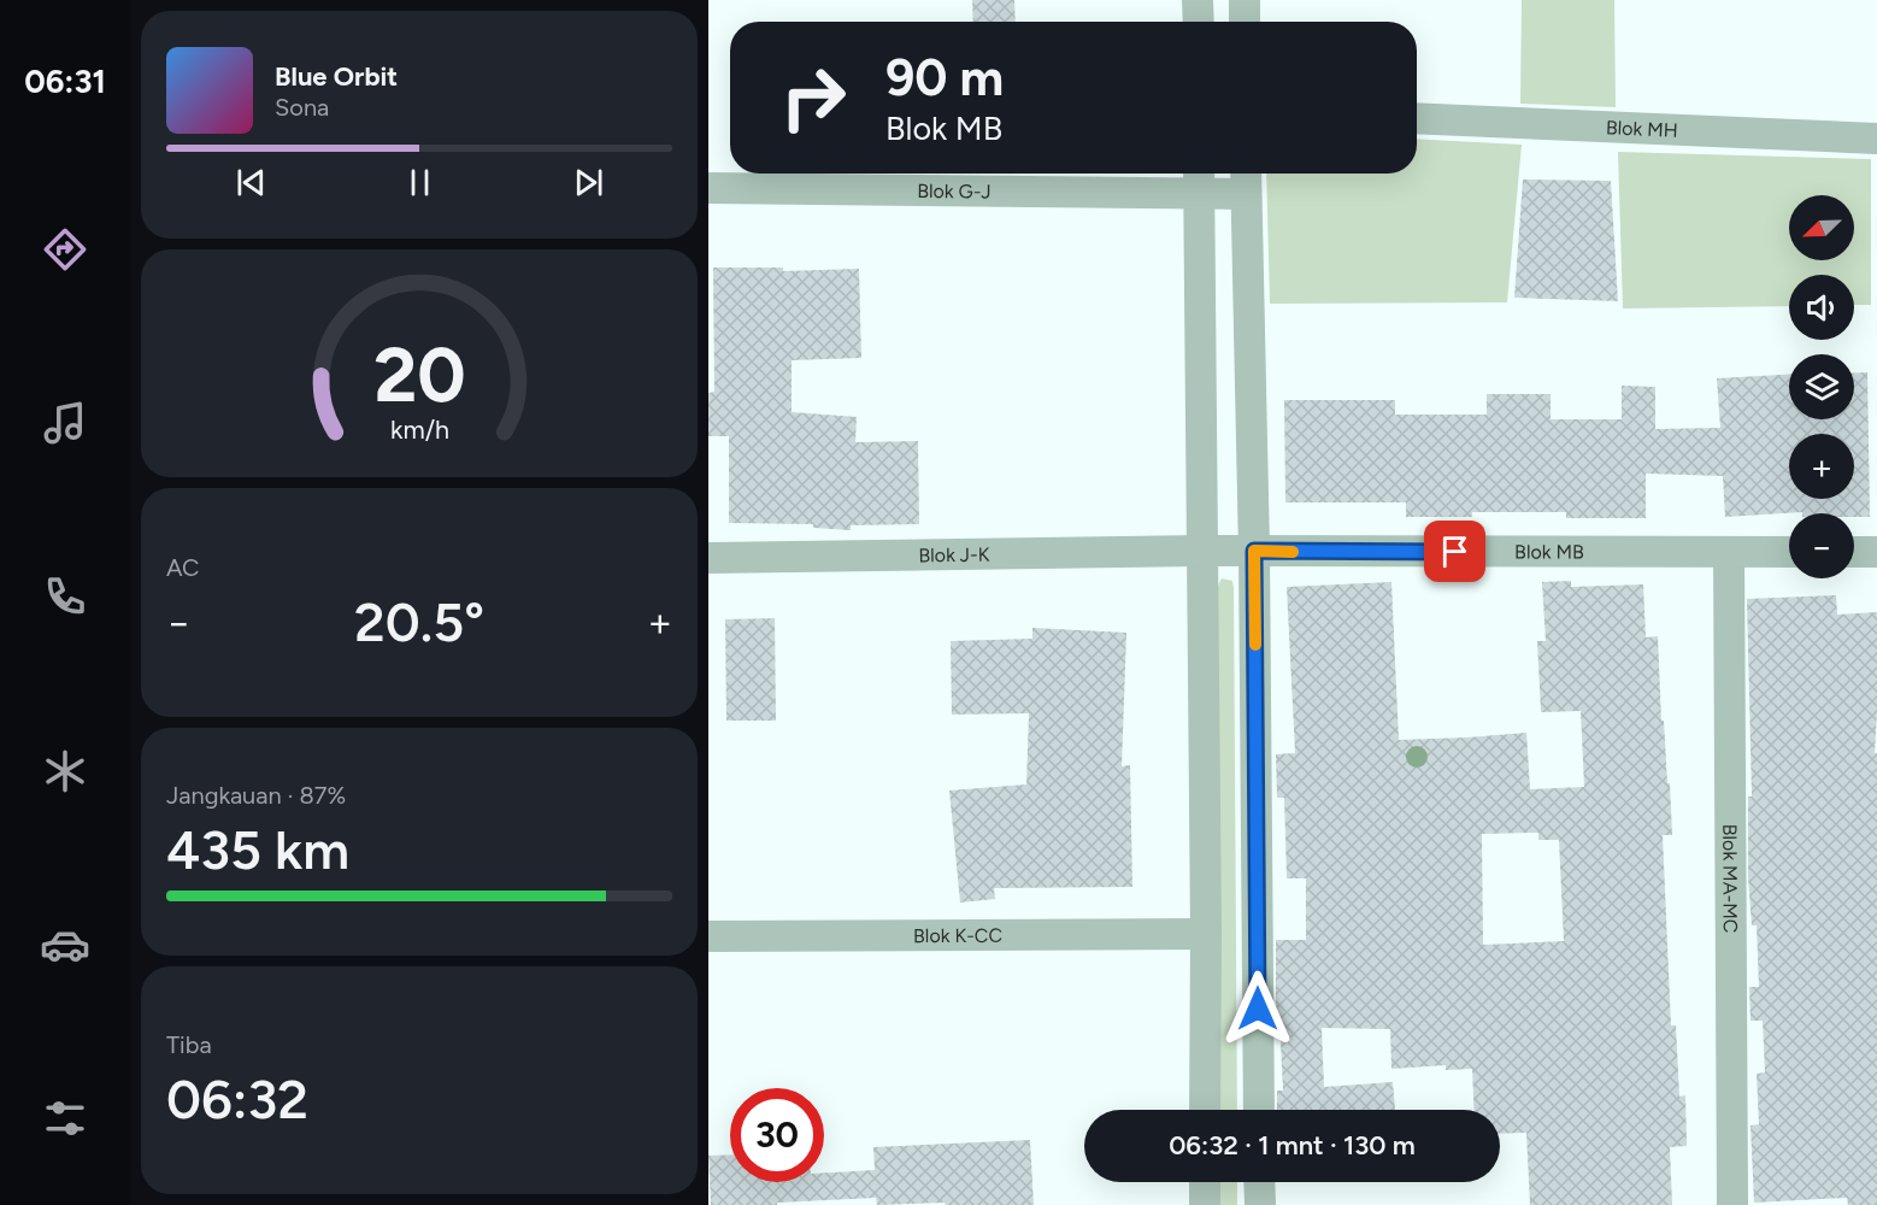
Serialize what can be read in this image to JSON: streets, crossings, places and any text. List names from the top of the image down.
{
  "streets": {
    "street": [
      "Blok MH",
      "Blok G-J",
      "Blok MB",
      "Blok J-K",
      "Blok MA-MC",
      "Blok K-CC"
    ]
  },
  "crossings": [
    ["Blok MB", "Blok J-K"],
    ["Blok MB", "Blok MA-MC"]
  ],
  "north": "bottom left",
  "page": {
    "tabs": "06:31",
    "turn": ["90 m", "Blok MB"],
    "song": ["Blue Orbit", "Sona"],
    "map_buttons": ["+", "−"],
    "tile": [
      "AC",
      ["Jangkauan · 87%", "435 km"],
      ["Tiba", "06:32"]
    ],
    "heat": ["−", "20.5°", "+"],
    "limit": "30",
    "trip": "06:32 · 1 mnt · 130 m",
    "gauge": ["20", "km/h"]
  }
}
